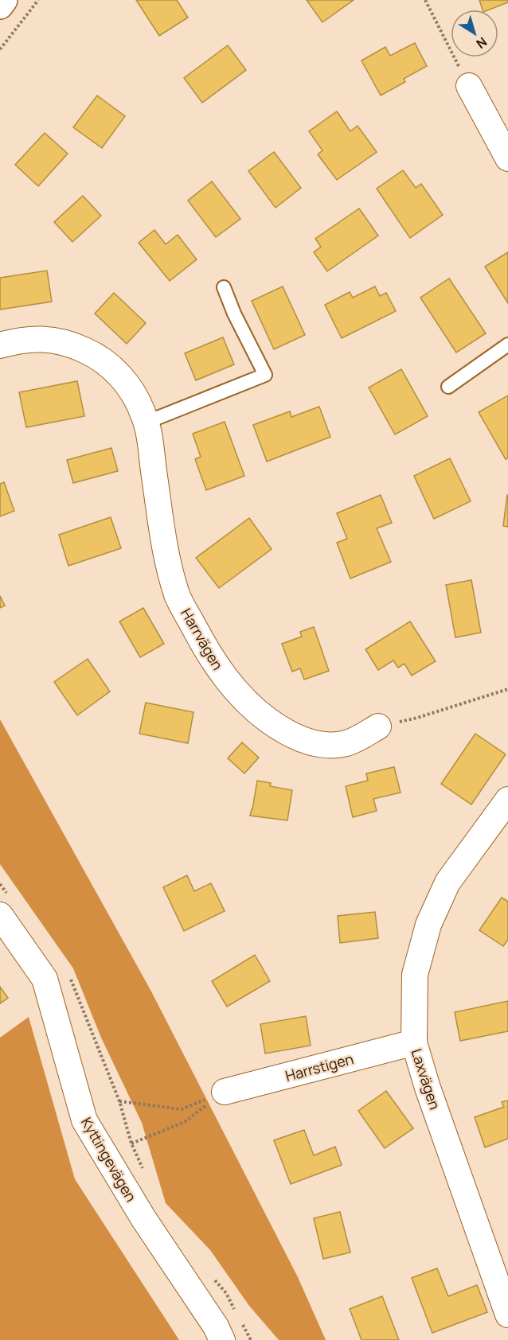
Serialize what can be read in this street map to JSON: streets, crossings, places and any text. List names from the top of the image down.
{
  "streets": {
    "street": [
      "Harrvägen",
      "Harrstigen",
      "Laxvägen",
      "Kyttingevägen"
    ]
  },
  "crossings": [
    ["Harrstigen", "Laxvägen"]
  ],
  "north": "bottom right"
}
